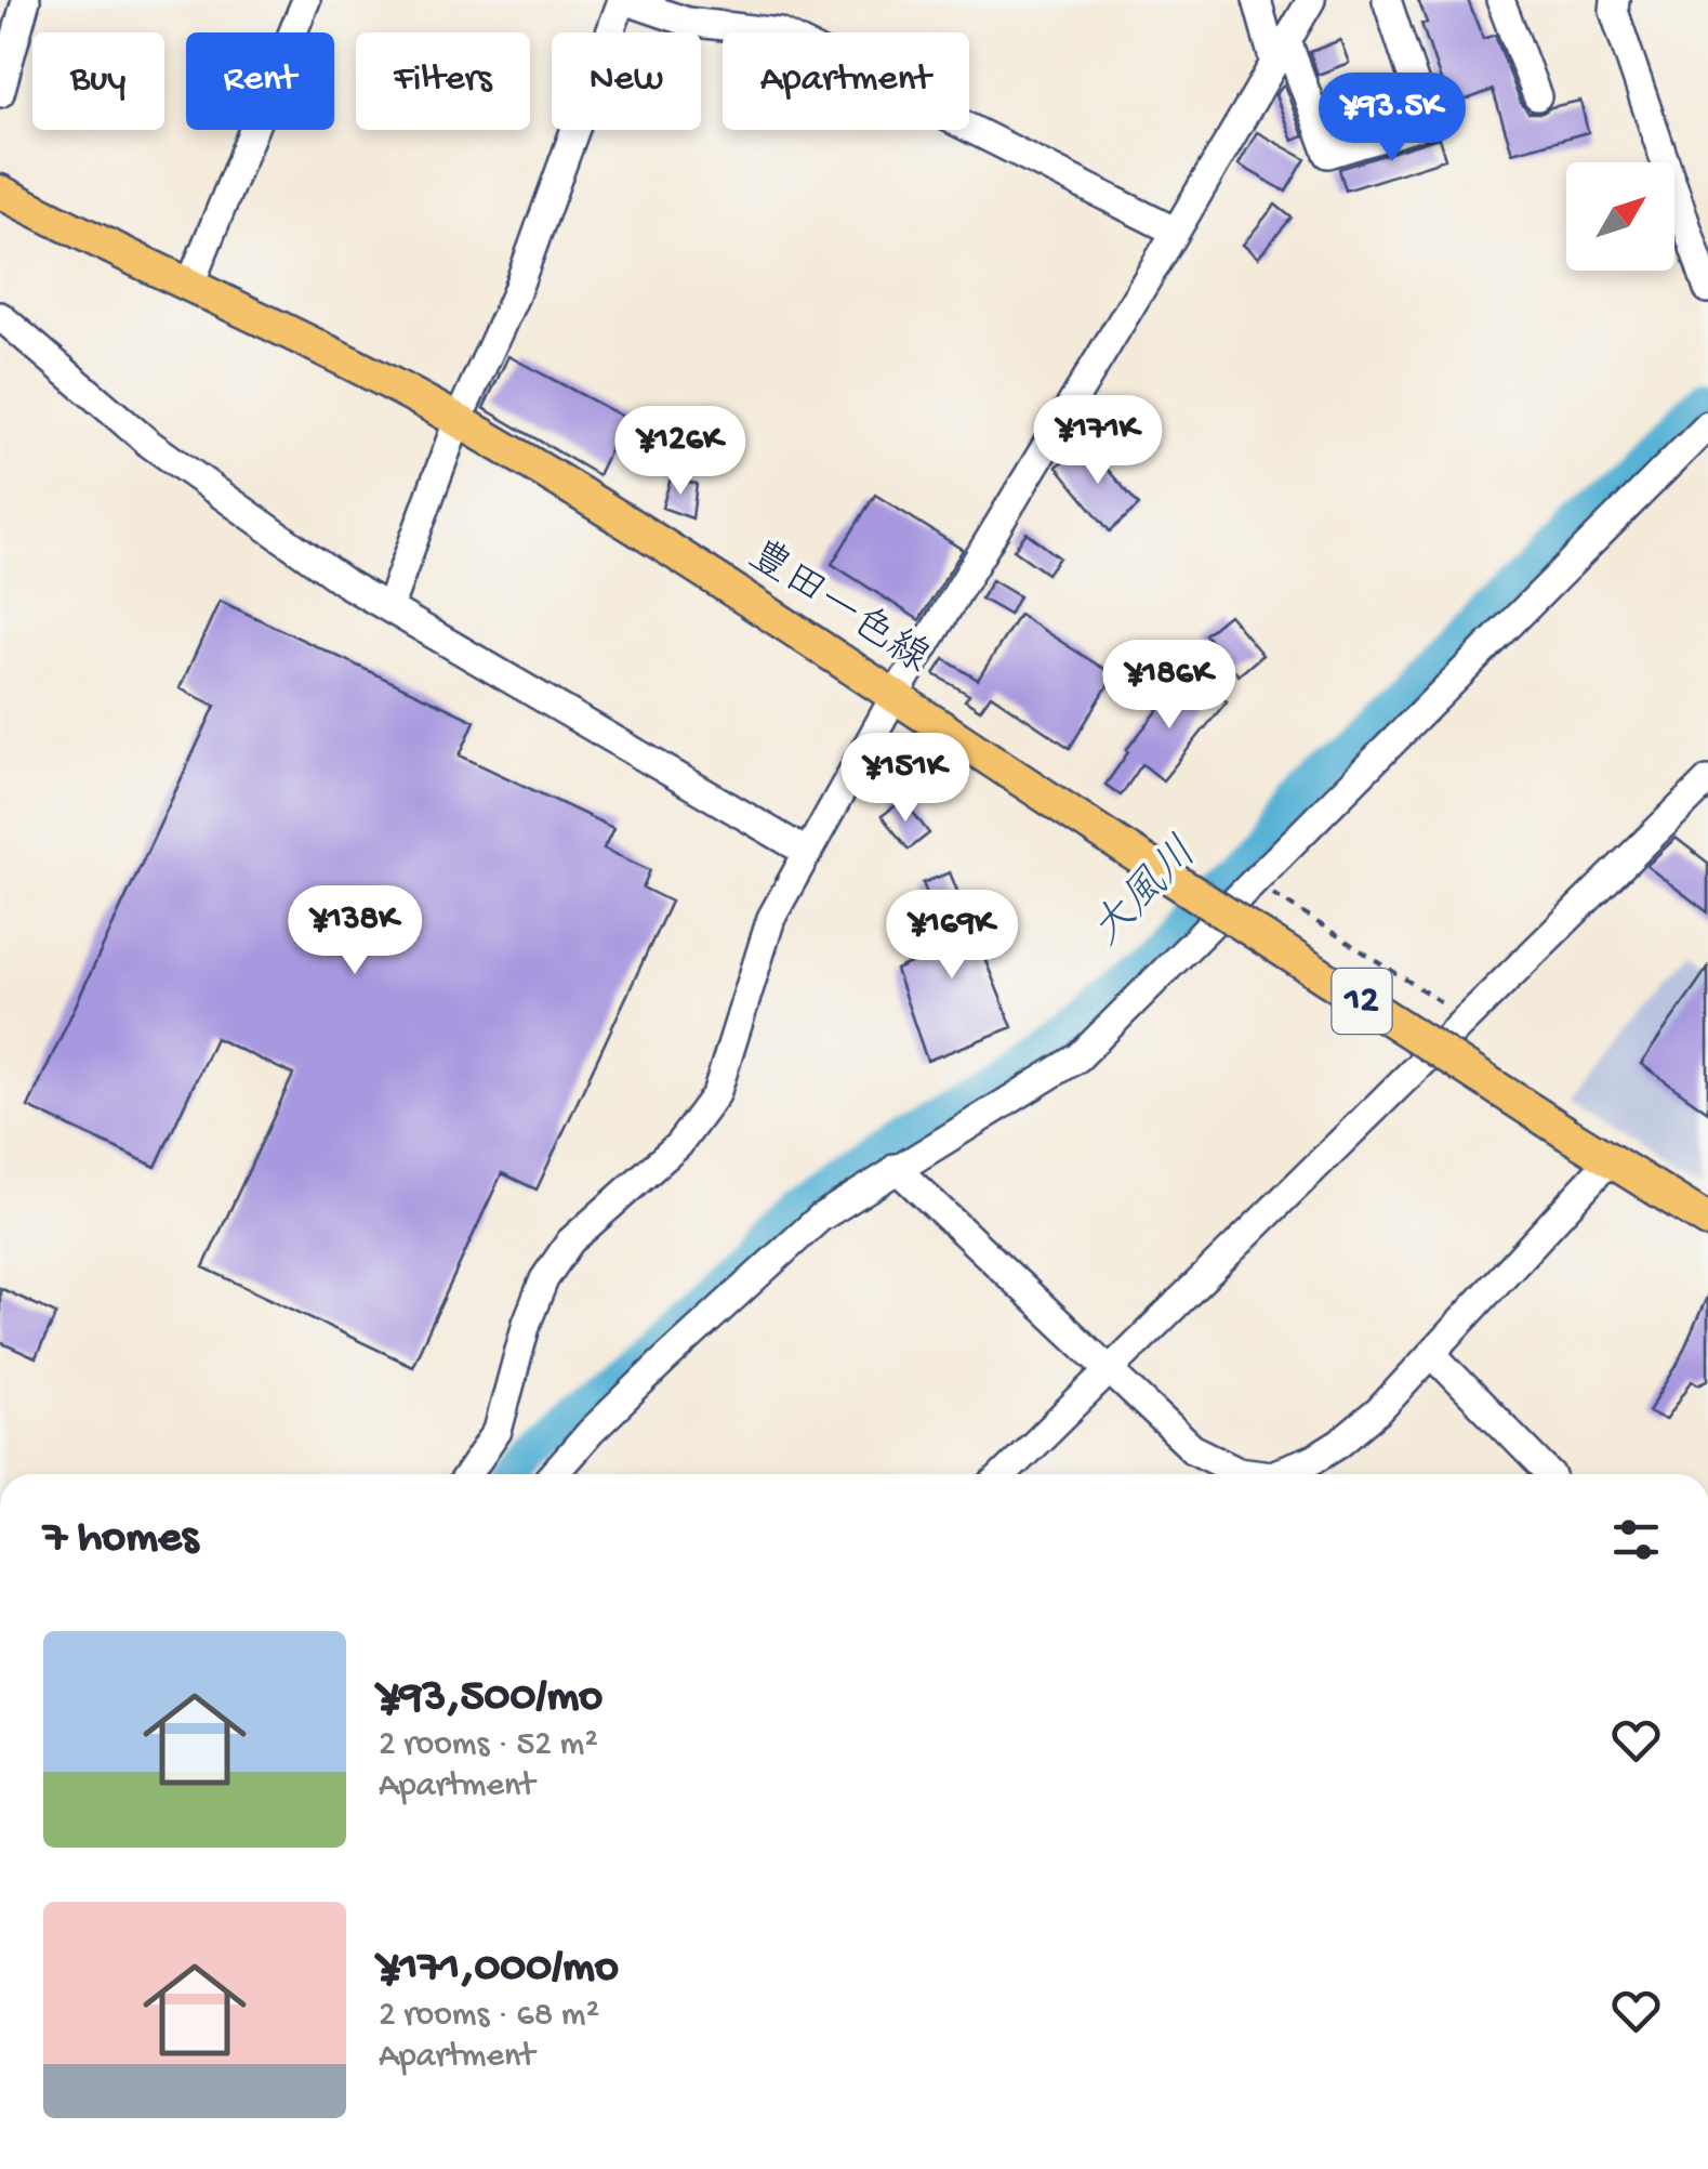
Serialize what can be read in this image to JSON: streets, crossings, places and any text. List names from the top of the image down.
{
  "streets": {
    "main road": ["豊田一色線", "12"]
  },
  "water": ["大風川"],
  "north": "top right",
  "page": {
    "chip": [
      "Buy",
      "Rent",
      "Filters",
      "New",
      "Apartment"
    ],
    "price": [
      "¥93.5K",
      "¥171K",
      "¥126K",
      "¥186K",
      "¥151K",
      "¥138K",
      "¥169K"
    ],
    "heading": "7 homes",
    "list": [
      {
        "name": "¥93,500/mo",
        "note": "2 rooms · 52 m² · Apartment"
      },
      {
        "name": "¥171,000/mo",
        "note": "2 rooms · 68 m² · Apartment"
      }
    ]
  }
}
